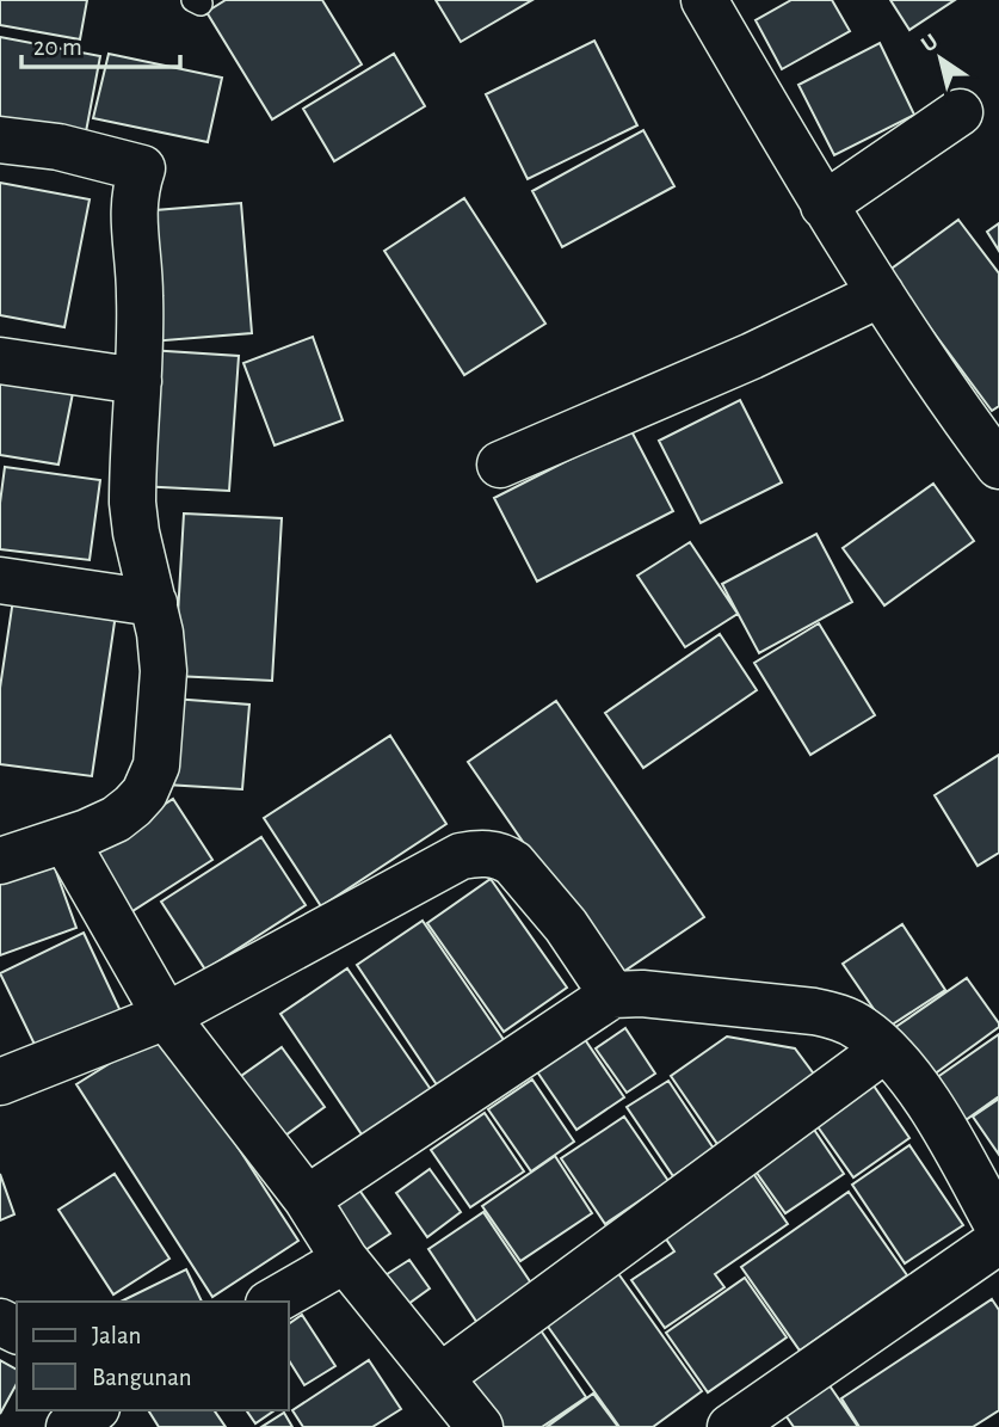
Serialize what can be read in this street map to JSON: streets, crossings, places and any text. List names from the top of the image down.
{
  "legend": ["Jalan", "Bangunan"],
  "scale_bar": "20 m",
  "north": "top left"
}
